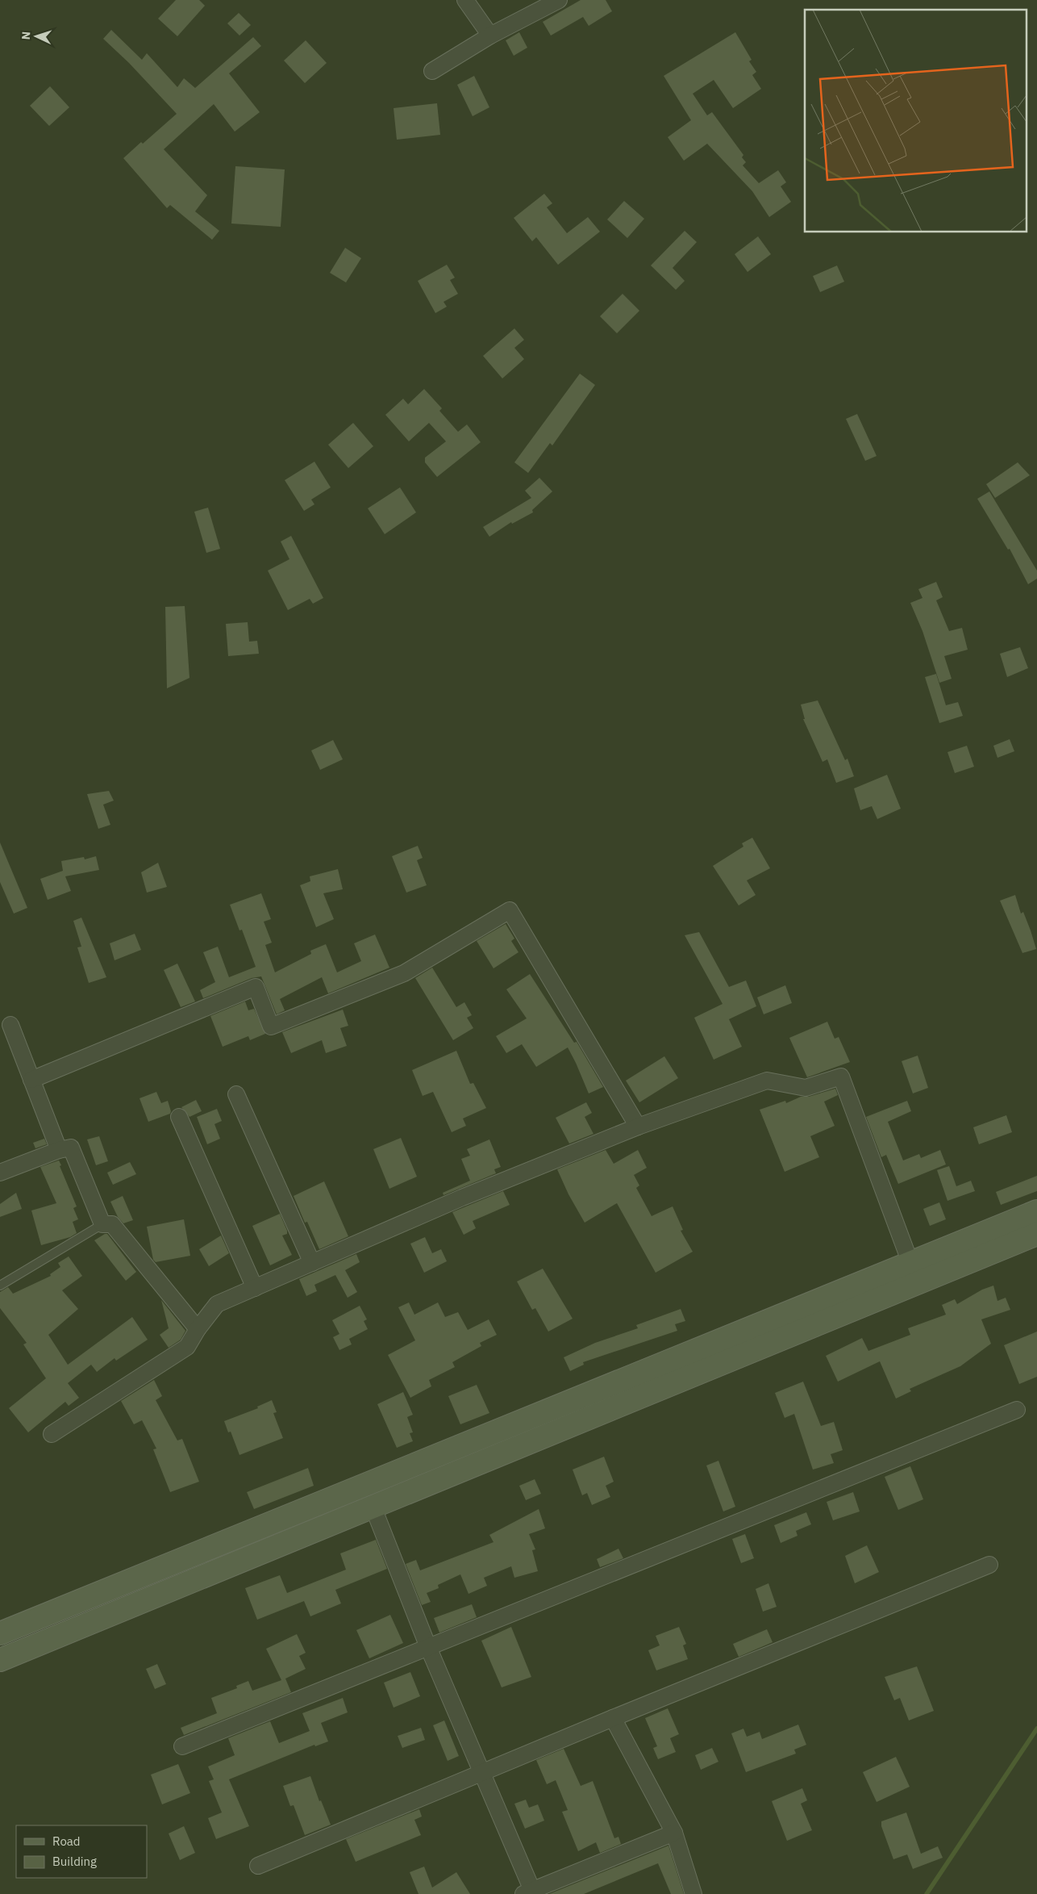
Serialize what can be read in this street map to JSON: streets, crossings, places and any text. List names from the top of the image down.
{
  "legend": ["Road", "Building"],
  "north": "left"
}
